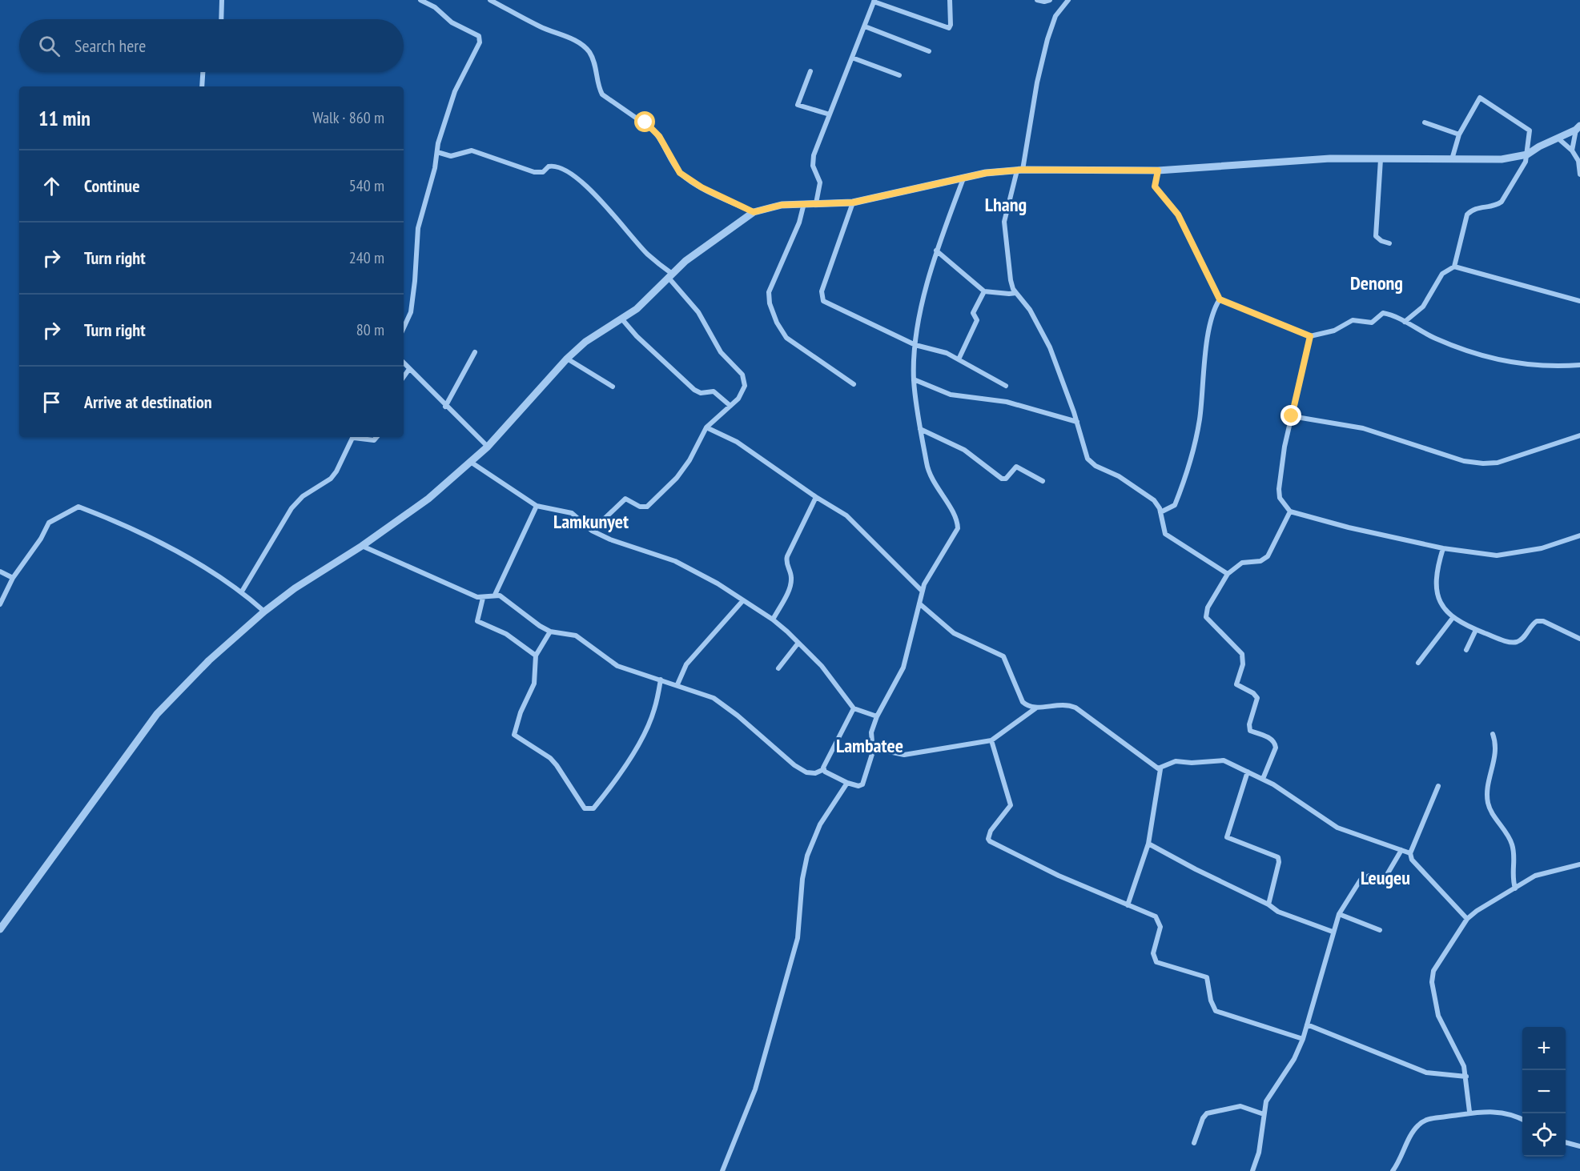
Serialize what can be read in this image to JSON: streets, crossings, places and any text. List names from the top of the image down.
{
  "districts": [
    "Lhang",
    "Denong",
    "Lamkunyet",
    "Lambatee",
    "Leugeu"
  ],
  "page": {
    "search": "Search here",
    "heading": ["11 min", "Walk · 860 m"],
    "list": [
      ["Continue", "540 m"],
      ["Turn right", "240 m"],
      ["Turn right", "80 m"],
      "Arrive at destination"
    ],
    "map_buttons": ["+", "−"]
  }
}
